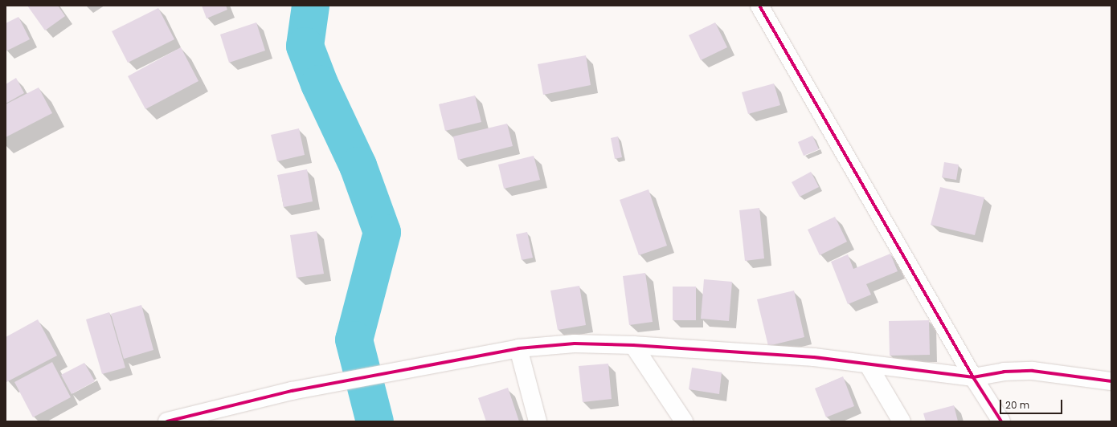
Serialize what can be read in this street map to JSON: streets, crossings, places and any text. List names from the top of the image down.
{
  "scale_bar": "20 m"
}
